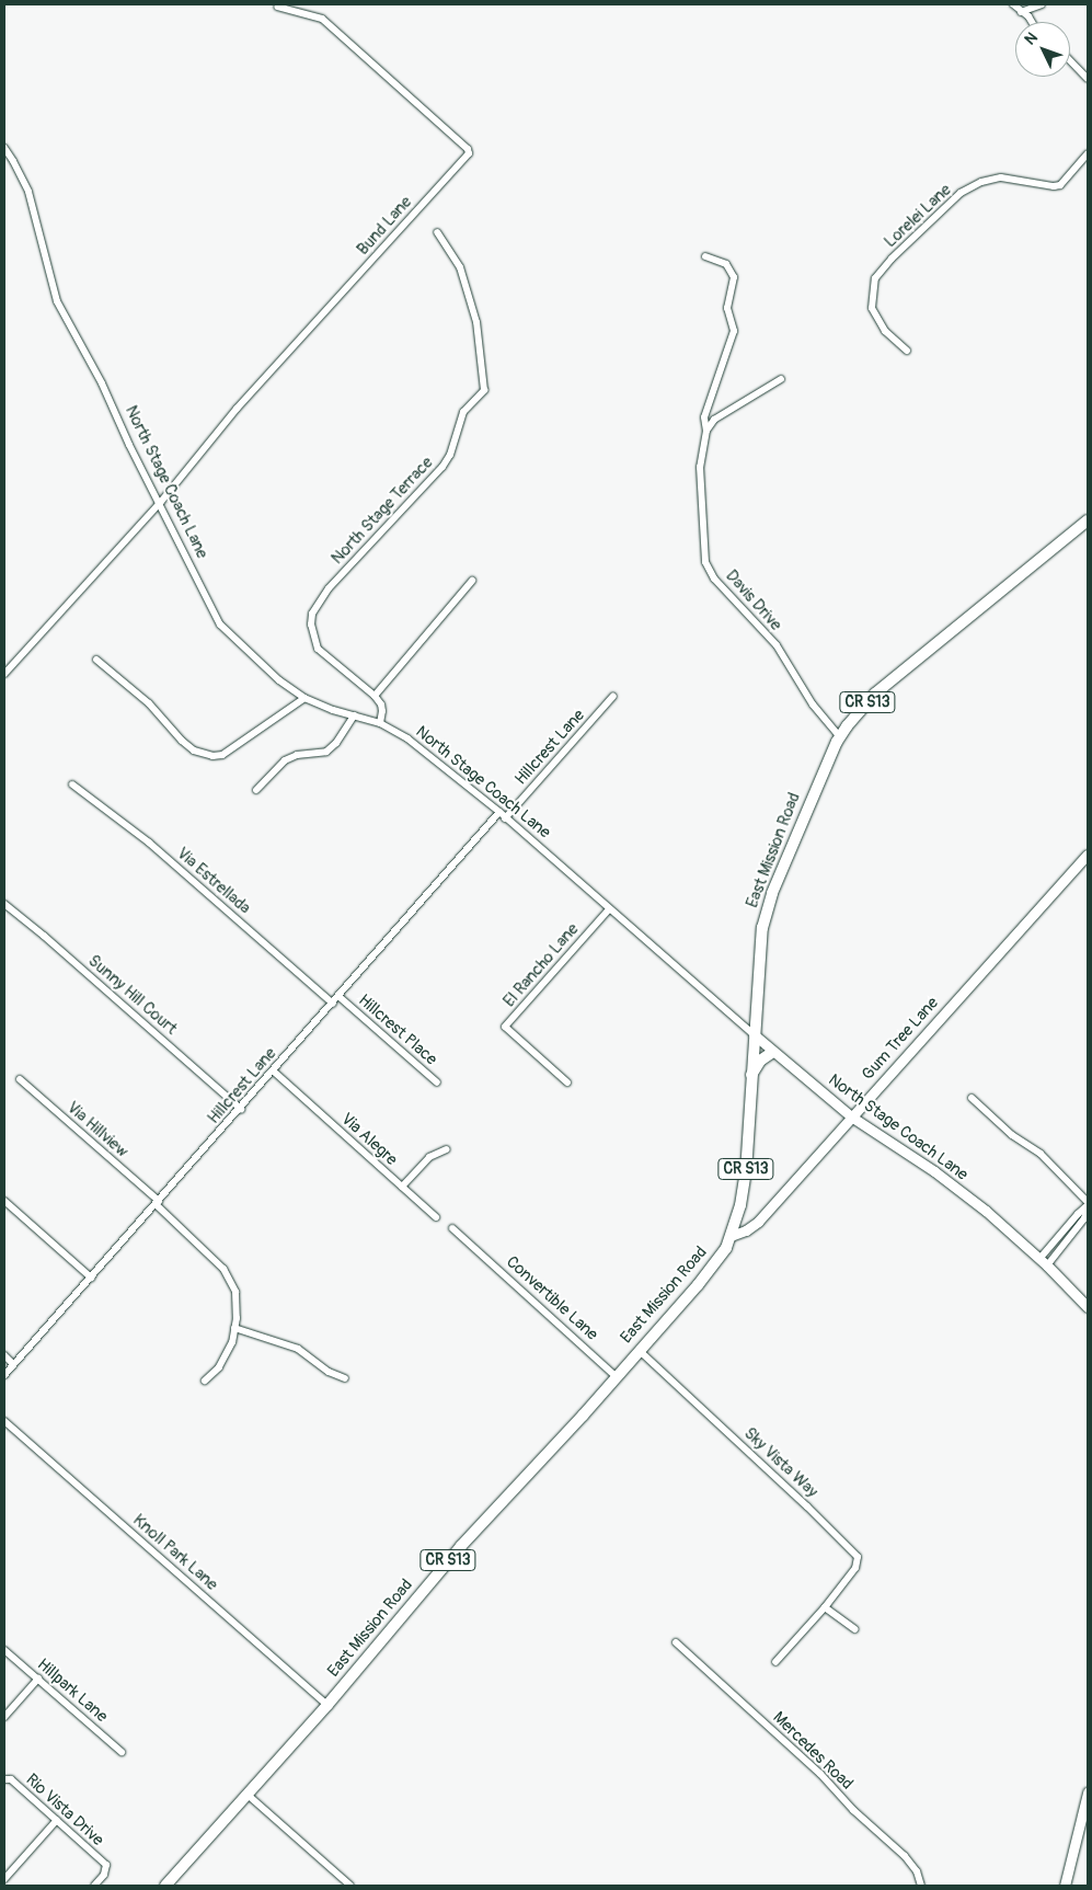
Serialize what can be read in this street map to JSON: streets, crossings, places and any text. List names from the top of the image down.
{
  "streets": {
    "main road": ["CR S13", "East Mission Road"],
    "street": [
      "Lorelei Lane",
      "Bund Lane",
      "North Stage Coach Lane",
      "North Stage Terrace",
      "Davis Drive",
      "Hillcrest Lane",
      "Via Estrellada",
      "El Rancho Lane",
      "Sunny Hill Court",
      "Hillcrest Place",
      "Gum Tree Lane",
      "Via Hillview",
      "Via Alegre",
      "Convertible Lane",
      "Sky Vista Way",
      "Knoll Park Lane",
      "Hillpark Lane",
      "Mercedes Road",
      "Rio Vista Drive"
    ]
  },
  "crossings": [
    ["Bund Lane", "North Stage Coach Lane"],
    ["North Stage Coach Lane", "Hillcrest Lane"],
    ["North Stage Coach Lane", "East Mission Road"],
    ["North Stage Coach Lane", "El Rancho Lane"],
    ["North Stage Coach Lane", "Gum Tree Lane"],
    ["Davis Drive", "East Mission Road"],
    ["Hillcrest Lane", "Via Estrellada"],
    ["Hillcrest Lane", "Sunny Hill Court"],
    ["Hillcrest Lane", "Hillcrest Place"],
    ["Hillcrest Lane", "Via Hillview"],
    ["Hillcrest Lane", "Via Alegre"],
    ["East Mission Road", "Gum Tree Lane"],
    ["East Mission Road", "Convertible Lane"],
    ["East Mission Road", "Sky Vista Way"],
    ["East Mission Road", "Knoll Park Lane"]
  ],
  "north": "top left"
}
